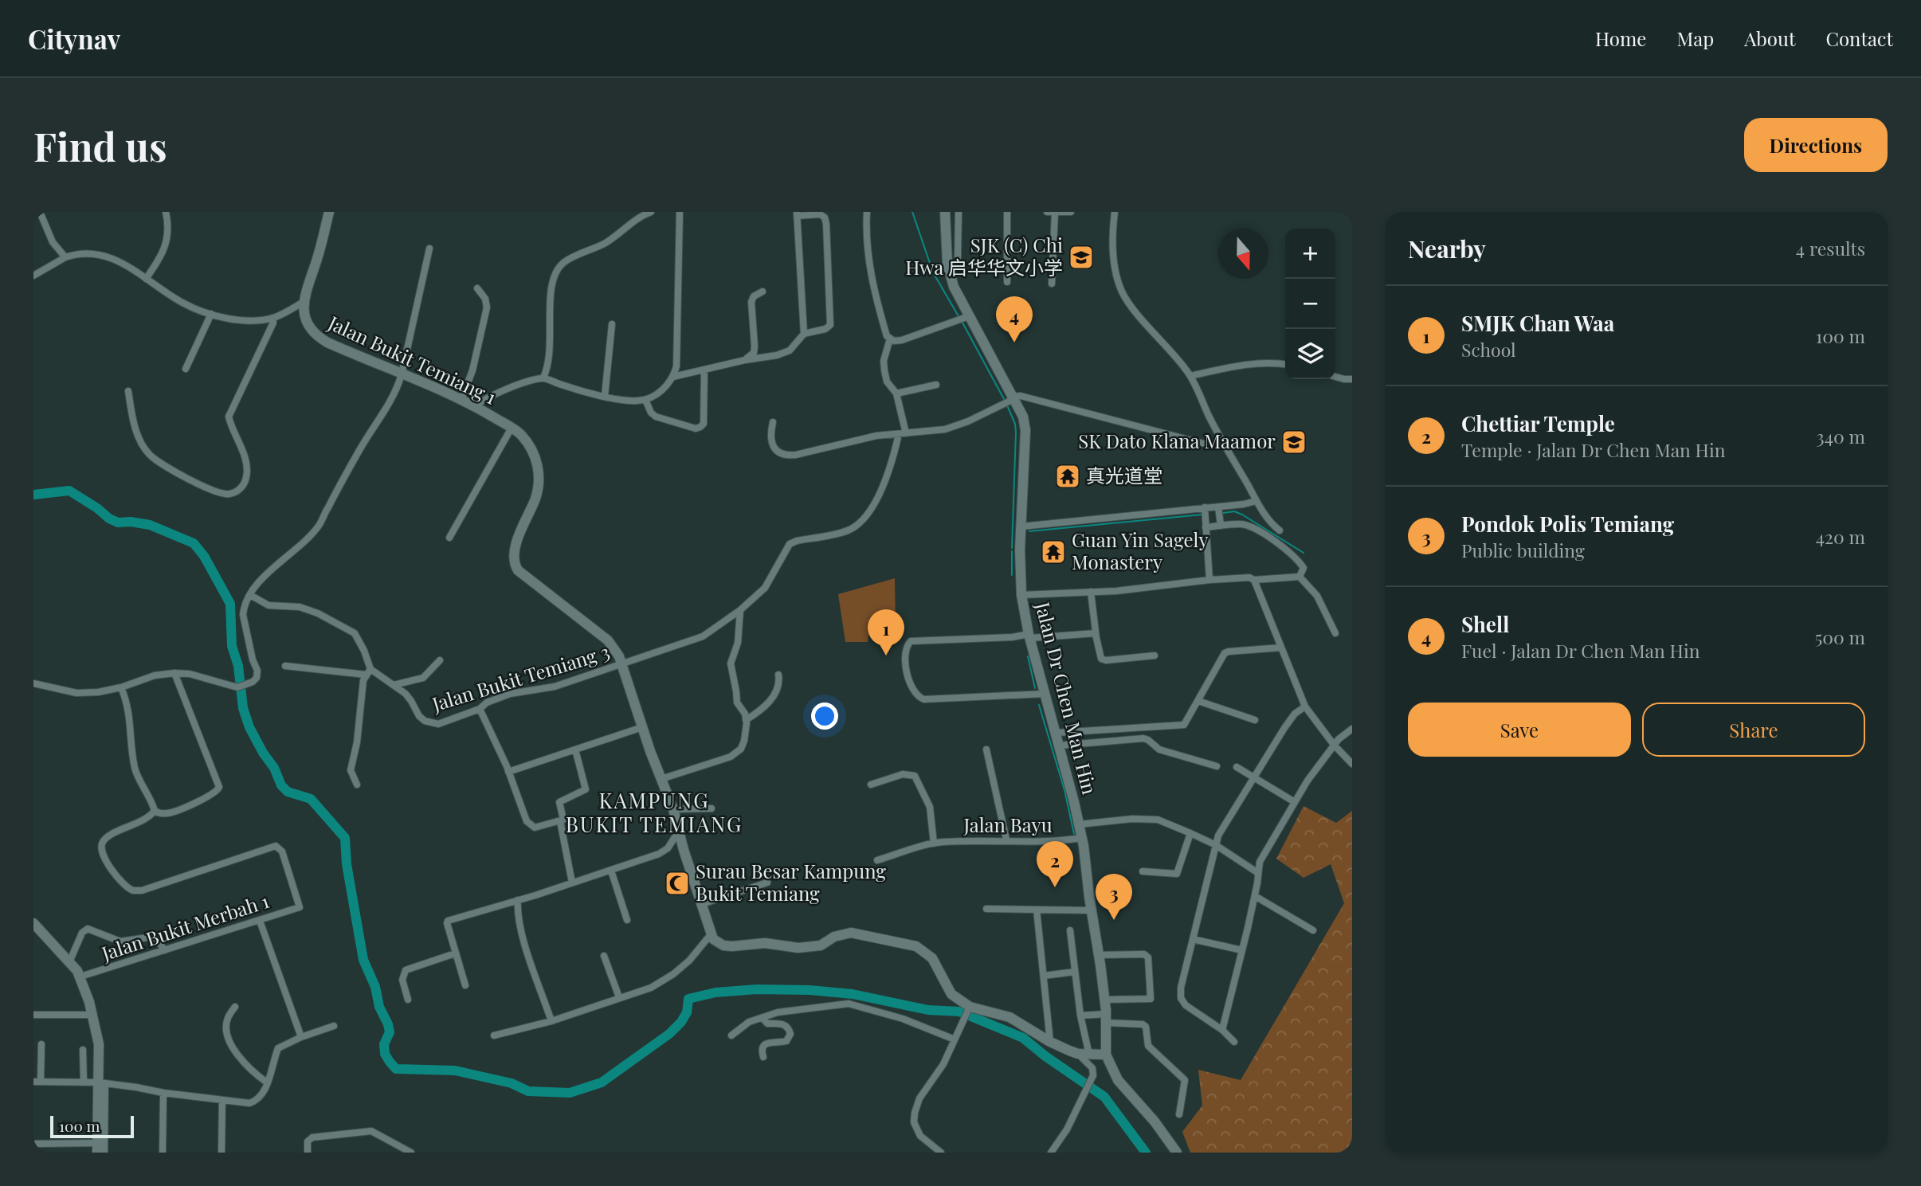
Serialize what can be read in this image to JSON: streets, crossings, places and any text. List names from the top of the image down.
{
  "streets": {
    "street": [
      "Jalan Bukit Temiang 1",
      "Jalan Bukit Temiang 3",
      "Jalan Dr Chen Man Hin",
      "Jalan Bayu",
      "Jalan Bukit Merbah 1"
    ]
  },
  "crossings": [
    ["Jalan Bukit Temiang 1", "Jalan Bukit Temiang 3"],
    ["Jalan Dr Chen Man Hin", "Jalan Bayu"]
  ],
  "districts": ["KAMPUNG BUKIT TEMIANG"],
  "places": {
    "school or university": ["SJK (C) Chi Hwa 启华华文小学", "SK Dato Klana Maamor"],
    "temple": ["真光道堂", "Guan Yin Sagely Monastery"],
    "mosque": ["Surau Besar Kampung Bukit Temiang"]
  },
  "scale_bar": "100 m",
  "north": "bottom",
  "page": {
    "header": "Citynav",
    "nav": [
      "Home",
      "Map",
      "About",
      "Contact"
    ],
    "buttons": [
      "Directions",
      ["Save", "Share"]
    ],
    "title": "Find us",
    "heading": ["Nearby", "4 results"],
    "map_buttons": ["+", "−"],
    "list": [
      {
        "mark": "1",
        "name": "SMJK Chan Waa",
        "note": "School",
        "value": "100 m"
      },
      {
        "mark": "2",
        "name": "Chettiar Temple",
        "note": "Temple · Jalan Dr Chen Man Hin",
        "value": "340 m"
      },
      {
        "mark": "3",
        "name": "Pondok Polis Temiang",
        "note": "Public building",
        "value": "420 m"
      },
      {
        "mark": "4",
        "name": "Shell",
        "note": "Fuel · Jalan Dr Chen Man Hin",
        "value": "500 m"
      }
    ],
    "pins": [
      "4",
      "1",
      "2",
      "3"
    ],
    "scale": "100 m"
  }
}
